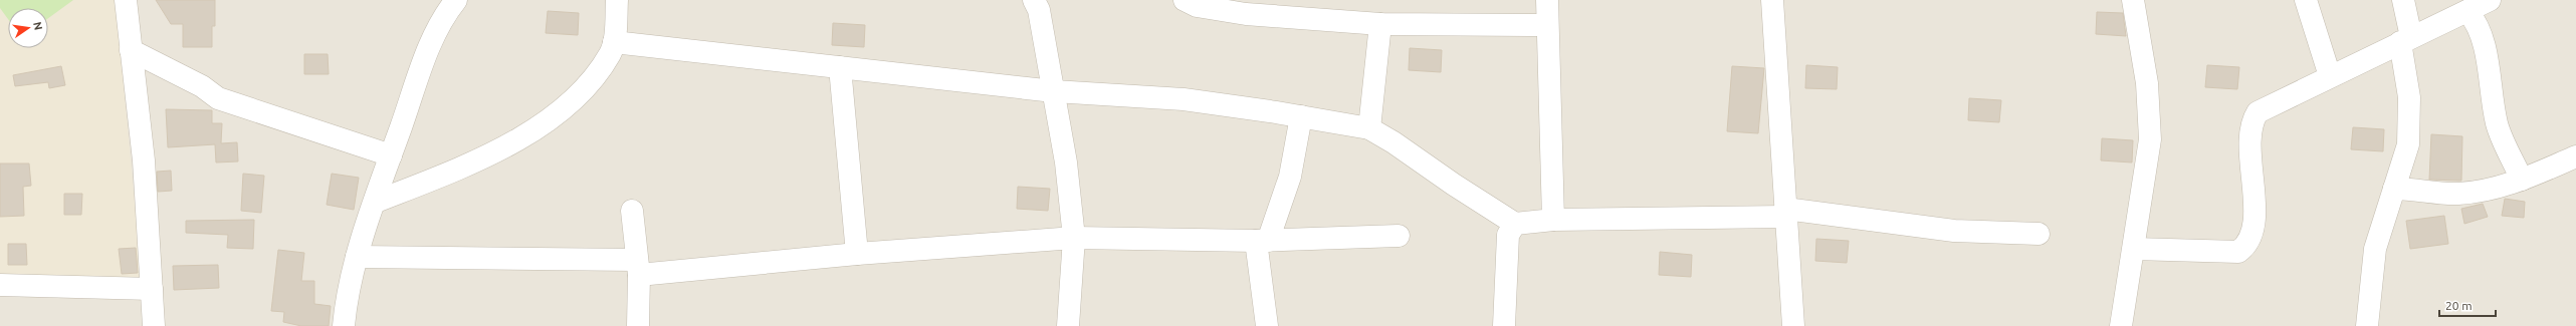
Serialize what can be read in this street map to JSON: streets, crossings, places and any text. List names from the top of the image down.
{
  "scale_bar": "20 m",
  "north": "right"
}
